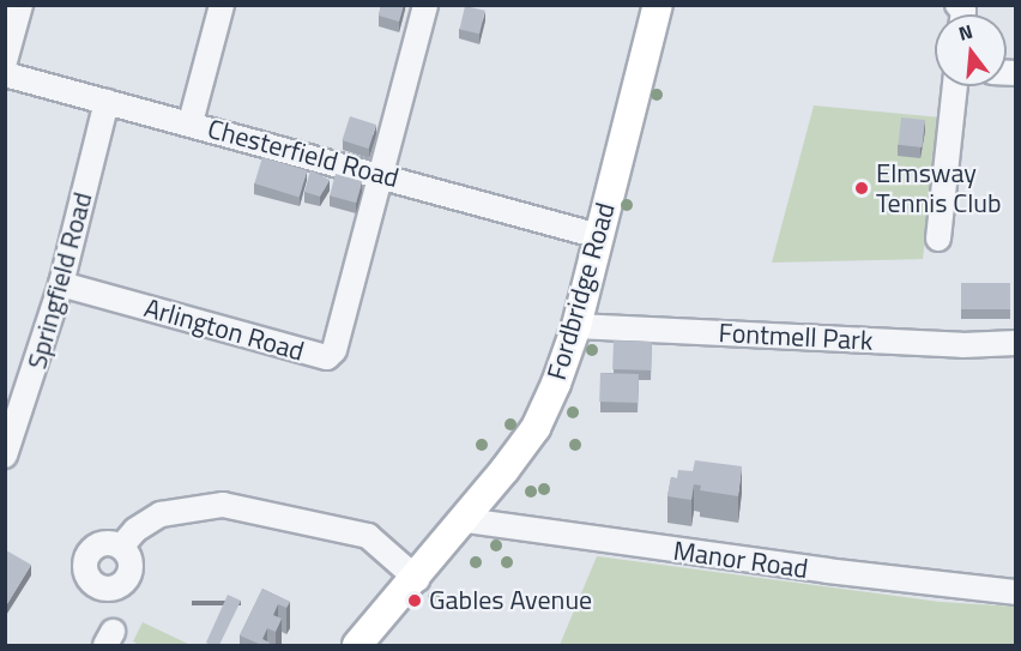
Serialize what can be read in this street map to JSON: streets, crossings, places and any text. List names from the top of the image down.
{
  "streets": {
    "main road": ["Fordbridge Road"],
    "street": [
      "Chesterfield Road",
      "Springfield Road",
      "Arlington Road",
      "Fontmell Park",
      "Manor Road"
    ]
  },
  "crossings": [
    ["Chesterfield Road", "Springfield Road"],
    ["Chesterfield Road", "Fordbridge Road"],
    ["Chesterfield Road", "Arlington Road"],
    ["Springfield Road", "Arlington Road"],
    ["Fordbridge Road", "Fontmell Park"],
    ["Fordbridge Road", "Manor Road"]
  ],
  "places": ["Elmsway Tennis Club", "Gables Avenue"],
  "north": "top"
}
